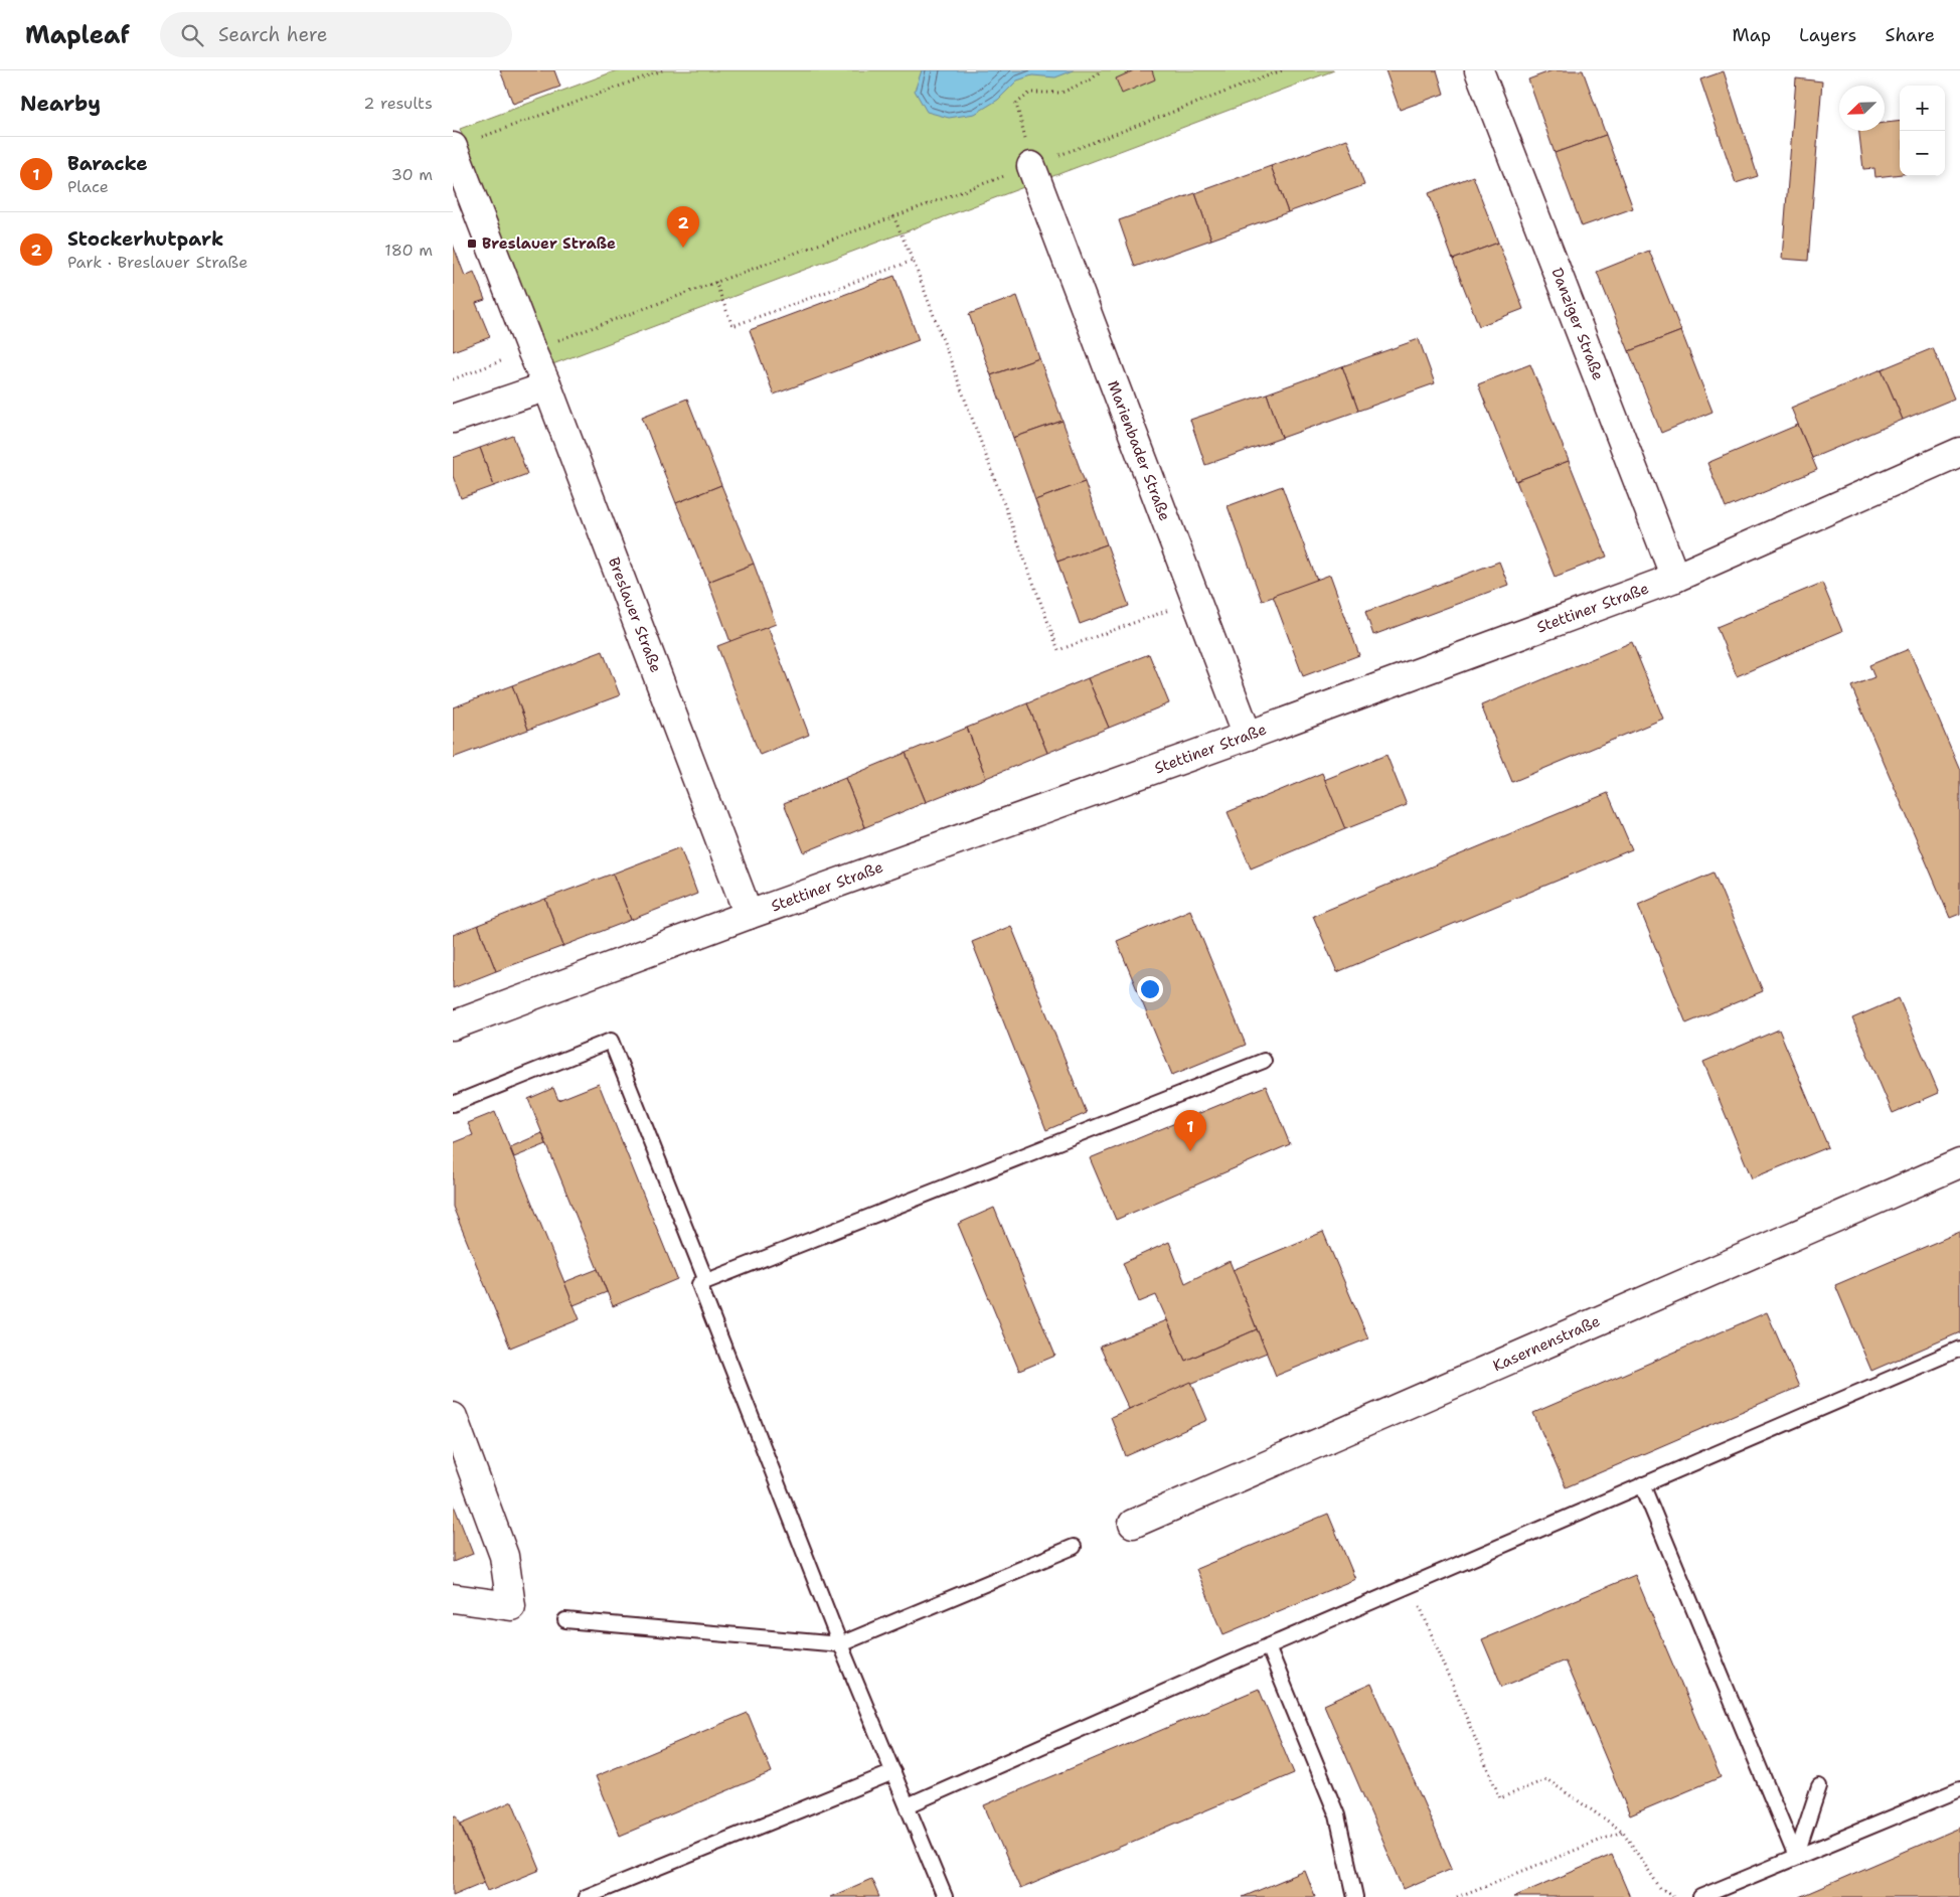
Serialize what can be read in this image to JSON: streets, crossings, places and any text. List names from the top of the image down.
{
  "streets": {
    "street": [
      "Danziger Straße",
      "Marienbader Straße",
      "Stettiner Straße",
      "Breslauer Straße",
      "Kasernenstraße"
    ]
  },
  "crossings": [
    ["Danziger Straße", "Stettiner Straße"],
    ["Marienbader Straße", "Stettiner Straße"],
    ["Stettiner Straße", "Breslauer Straße"]
  ],
  "places": {
    "transit": ["Breslauer Straße"]
  },
  "north": "bottom left",
  "page": {
    "header": "Mapleaf",
    "search": "Search here",
    "nav": ["Map", "Layers", "Share"],
    "heading": ["Nearby", "2 results"],
    "map_buttons": ["+", "−"],
    "list": [
      {
        "mark": "1",
        "name": "Baracke",
        "note": "Place",
        "value": "30 m"
      },
      {
        "mark": "2",
        "name": "Stockerhutpark",
        "note": "Park · Breslauer Straße",
        "value": "180 m"
      }
    ],
    "pins": ["2", "1"]
  }
}
